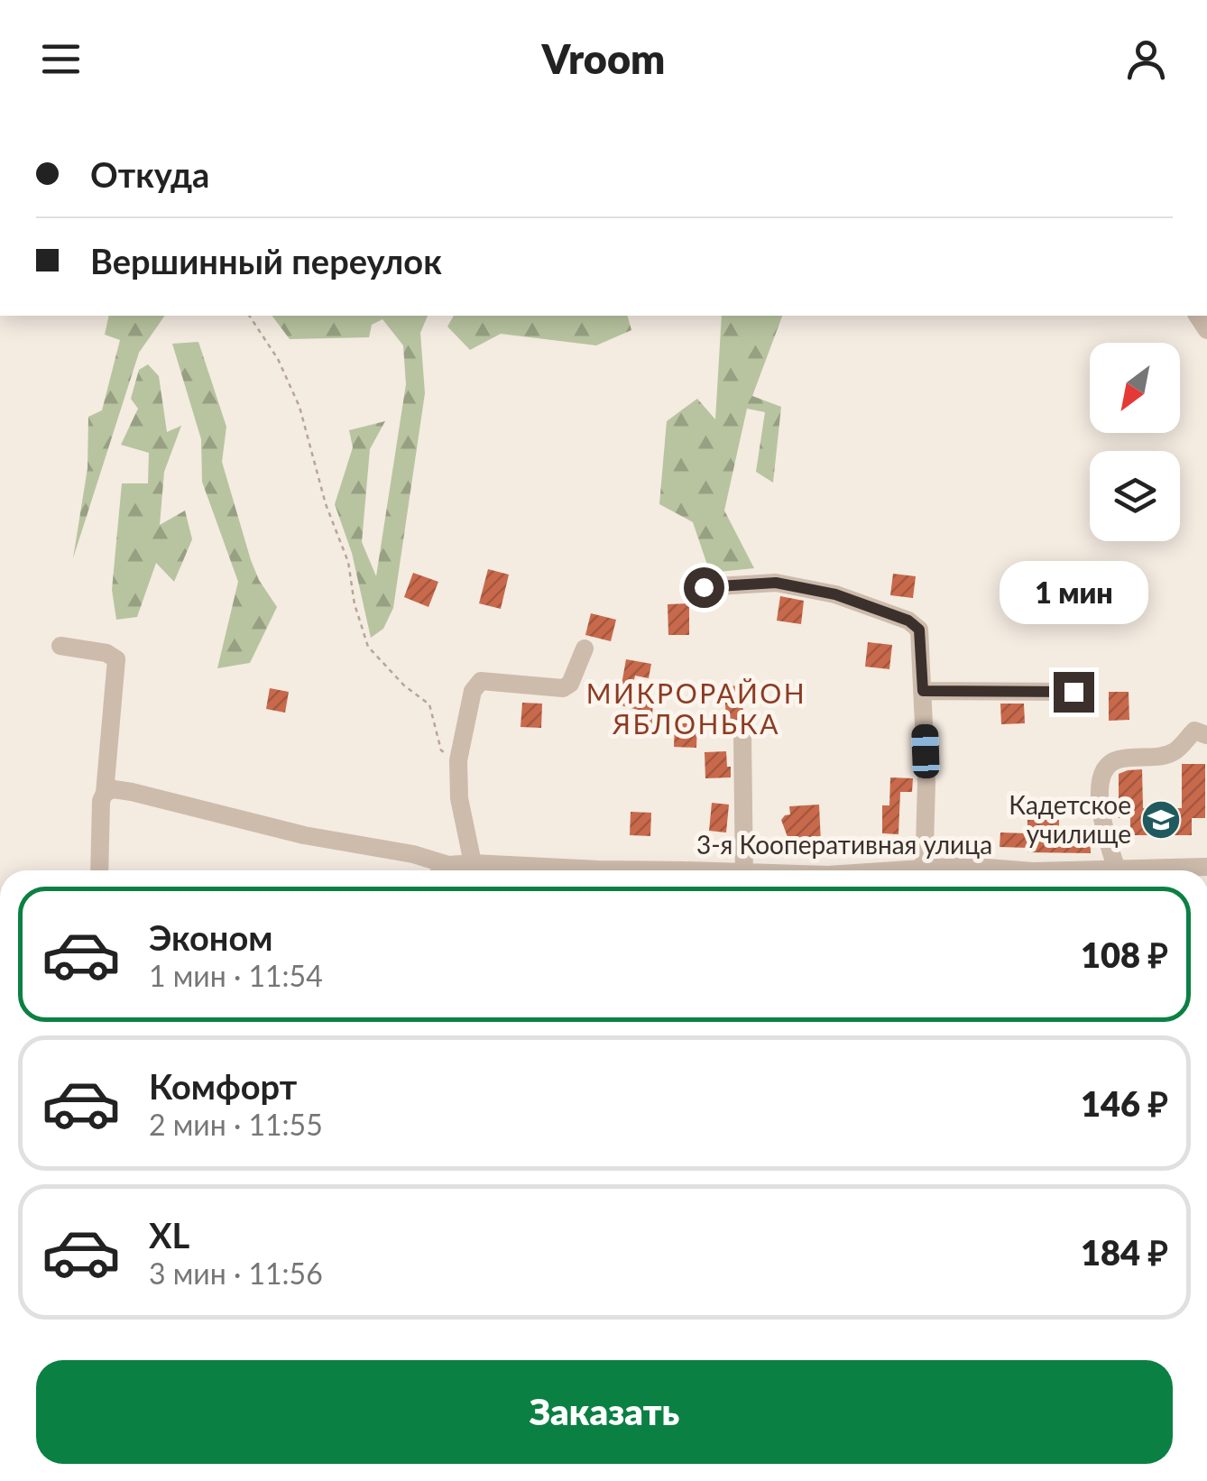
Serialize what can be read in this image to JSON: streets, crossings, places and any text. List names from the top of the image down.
{
  "streets": {
    "street": ["3-я Кооперативная улица"]
  },
  "districts": ["МИКРОРАЙОН ЯБЛОНЬКА"],
  "places": {
    "school or university": ["Кадетское училище"]
  },
  "north": "bottom left",
  "page": {
    "header": "Vroom",
    "banner": ["Откуда", "Вершинный переулок"],
    "bubble": "1 мин",
    "list": [
      {
        "name": "Эконом",
        "note": "1 мин · 11:54",
        "value": "108 ₽"
      },
      {
        "name": "Комфорт",
        "note": "2 мин · 11:55",
        "value": "146 ₽"
      },
      {
        "name": "XL",
        "note": "3 мин · 11:56",
        "value": "184 ₽"
      }
    ],
    "buttons": "Заказать"
  }
}
